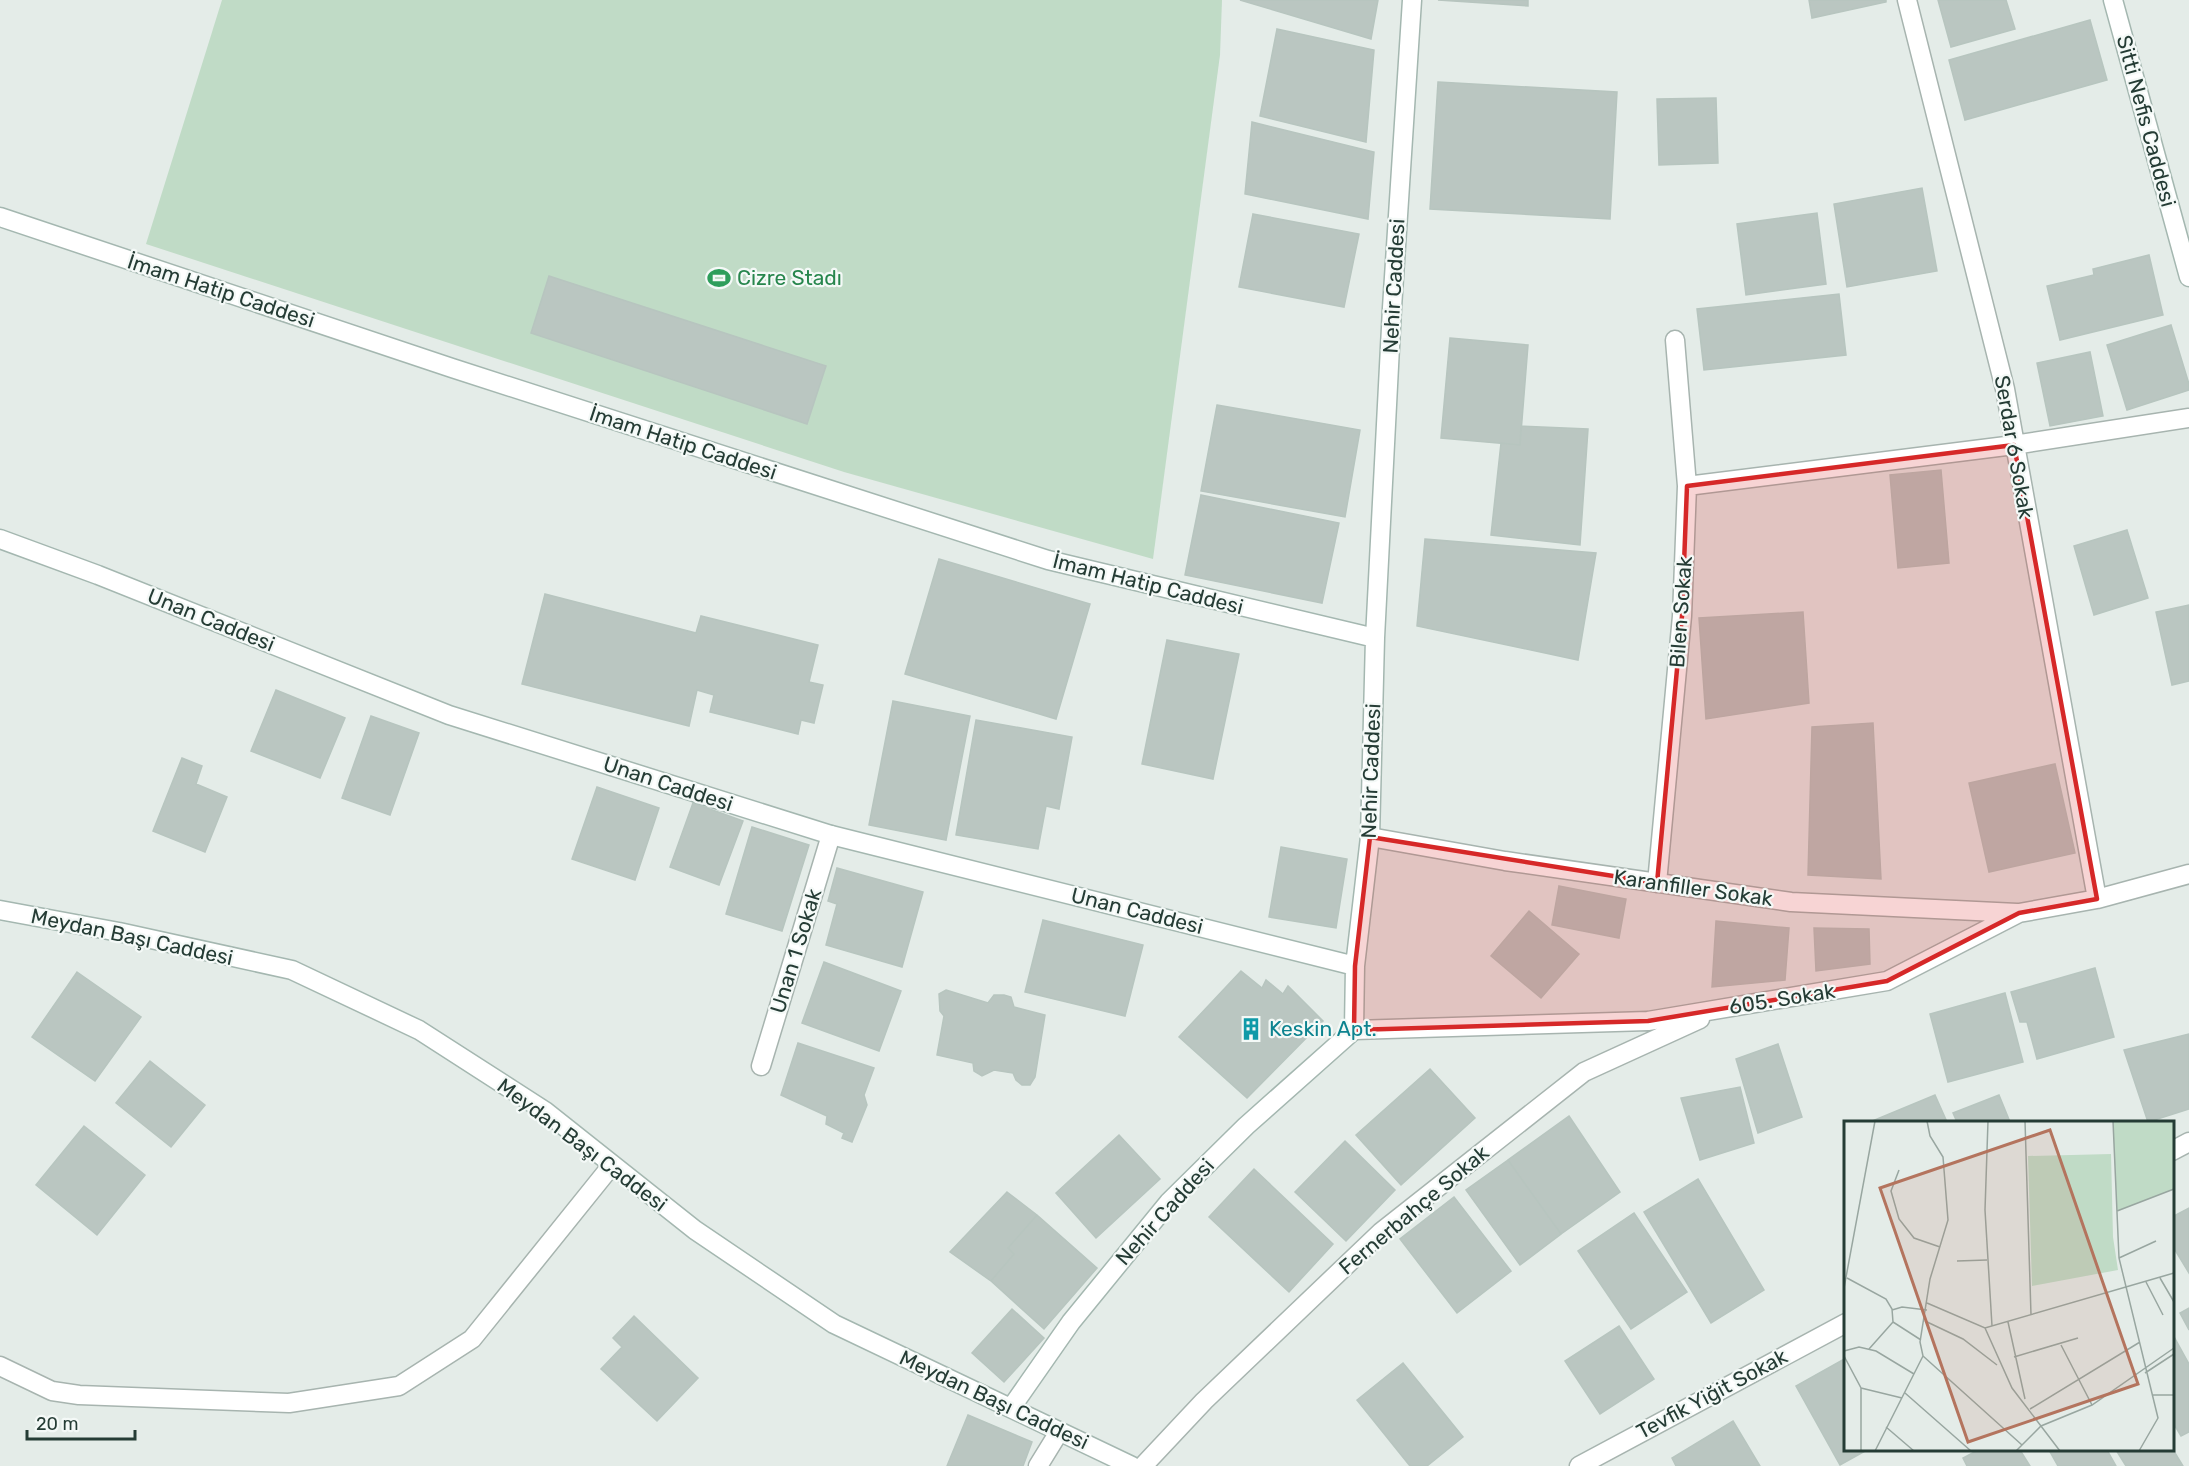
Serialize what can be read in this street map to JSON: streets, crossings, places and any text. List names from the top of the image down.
{
  "streets": {
    "street": [
      "Sitti Nefis Caddesi",
      "Nehir Caddesi",
      "İmam Hatip Caddesi",
      "Serdar 6 Sokak",
      "Bilen Sokak",
      "Unan Caddesi",
      "Karanfiller Sokak",
      "Meydan Başı Caddesi",
      "Unan 1 Sokak",
      "605. Sokak",
      "Fernerbahçe Sokak",
      "Tevfik Yiğit Sokak"
    ]
  },
  "crossings": [
    ["Nehir Caddesi", "İmam Hatip Caddesi"],
    ["Nehir Caddesi", "Unan Caddesi"],
    ["Nehir Caddesi", "Karanfiller Sokak"],
    ["Nehir Caddesi", "Meydan Başı Caddesi"],
    ["Nehir Caddesi", "605. Sokak"],
    ["Serdar 6 Sokak", "605. Sokak"],
    ["Bilen Sokak", "Karanfiller Sokak"],
    ["Unan Caddesi", "Unan 1 Sokak"],
    ["Karanfiller Sokak", "605. Sokak"],
    ["605. Sokak", "Fernerbahçe Sokak"]
  ],
  "places": {
    "sports": ["Cizre Stadı"],
    "building": ["Keskin Apt."]
  },
  "scale_bar": "20 m"
}
